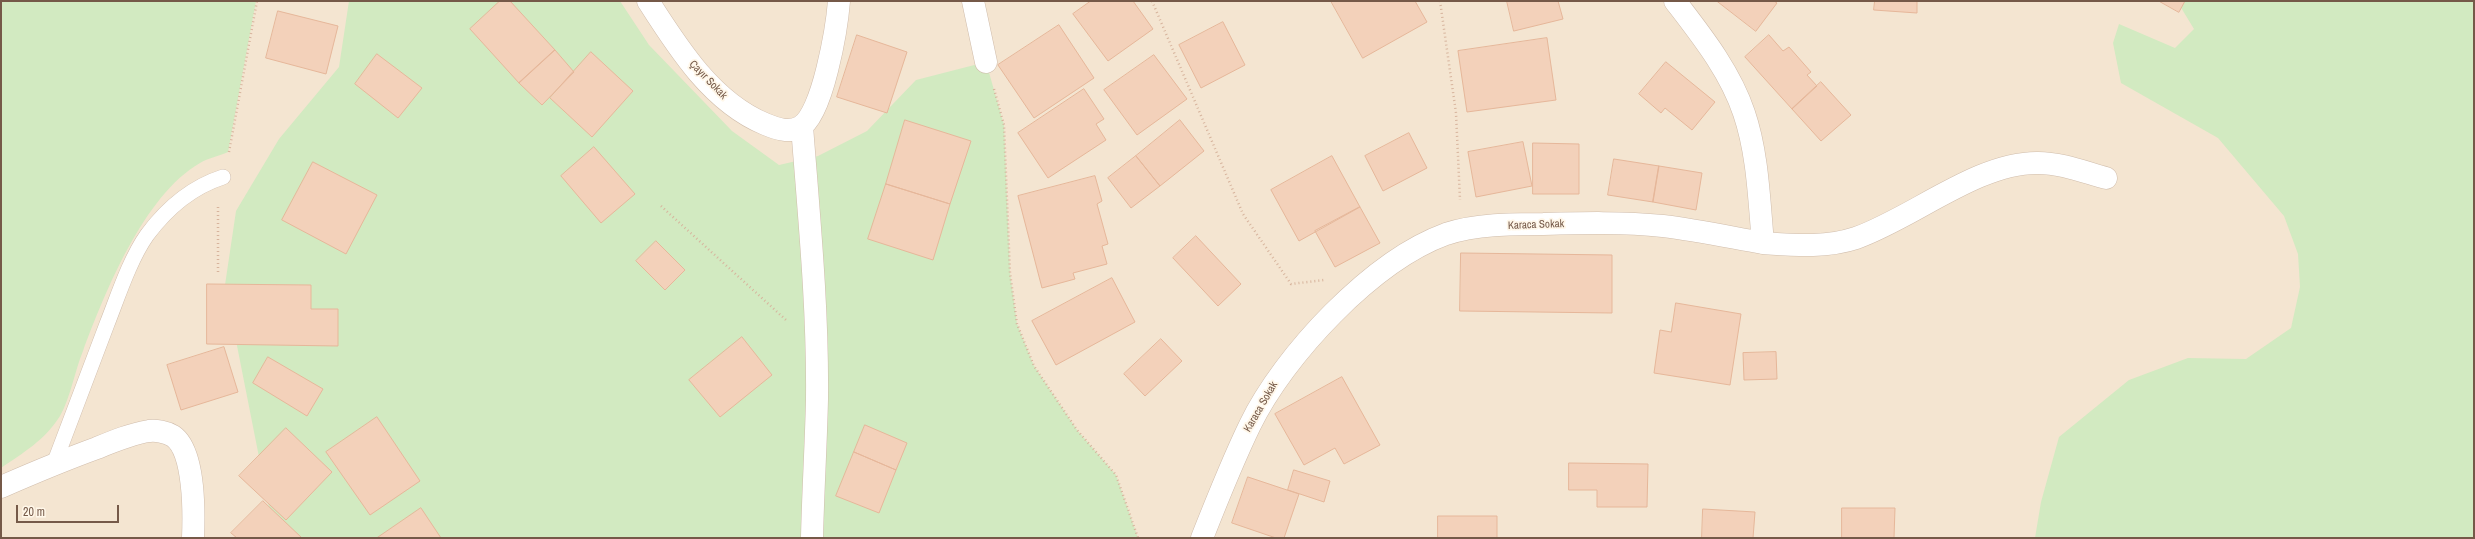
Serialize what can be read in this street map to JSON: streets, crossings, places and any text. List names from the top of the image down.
{
  "streets": {
    "street": ["Çayır Sokak", "Karaca Sokak"]
  },
  "scale_bar": "20 m"
}
